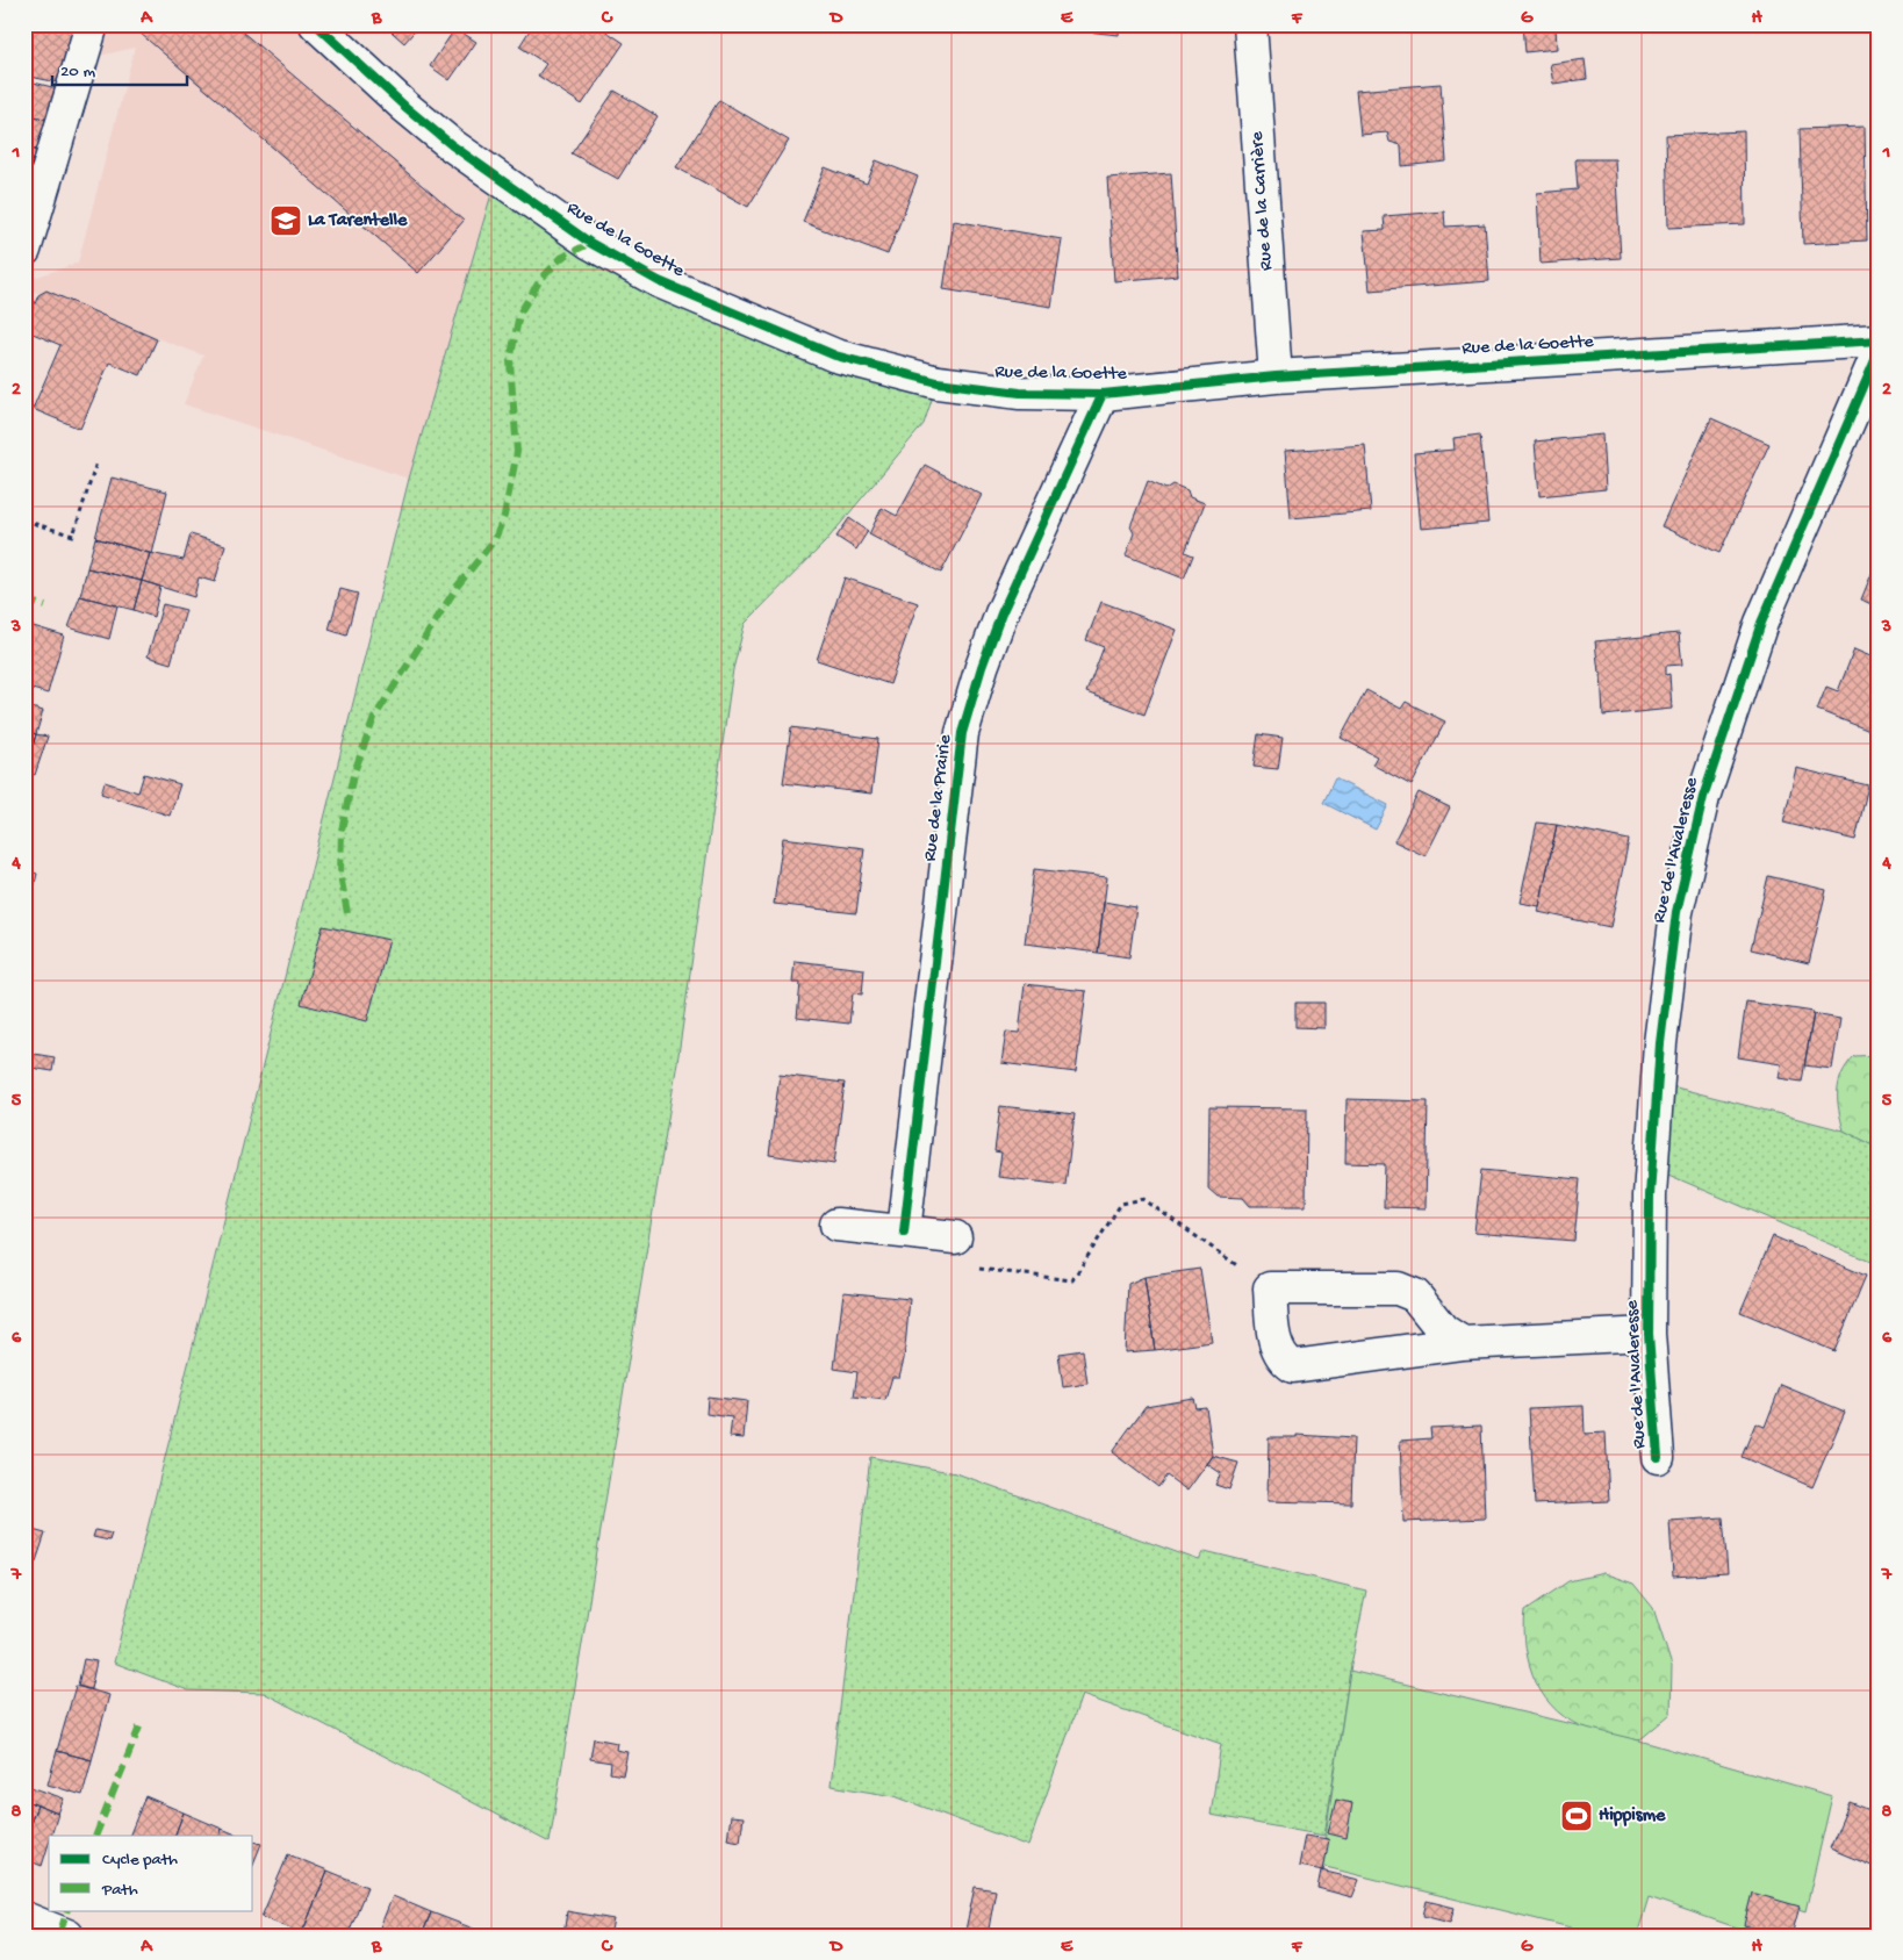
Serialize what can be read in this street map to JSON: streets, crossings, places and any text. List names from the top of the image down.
{
  "streets": {
    "street": [
      "Rue de la Carrière",
      "Rue de la Goette",
      "Rue de la Prairie",
      "Rue de l'Avaleresse"
    ]
  },
  "crossings": [
    ["Rue de la Carrière", "Rue de la Goette"],
    ["Rue de la Goette", "Rue de la Prairie"]
  ],
  "places": {
    "school or university": ["La Tarentelle"],
    "sports": ["Hippisme"]
  },
  "legend": ["Cycle path", "Path"],
  "scale_bar": "20 m",
  "grid": {
    "columns": [
      "A",
      "B",
      "C",
      "D",
      "E",
      "F",
      "G",
      "H"
    ],
    "rows": [
      "1",
      "2",
      "3",
      "4",
      "5",
      "6",
      "7",
      "8"
    ]
  }
}
